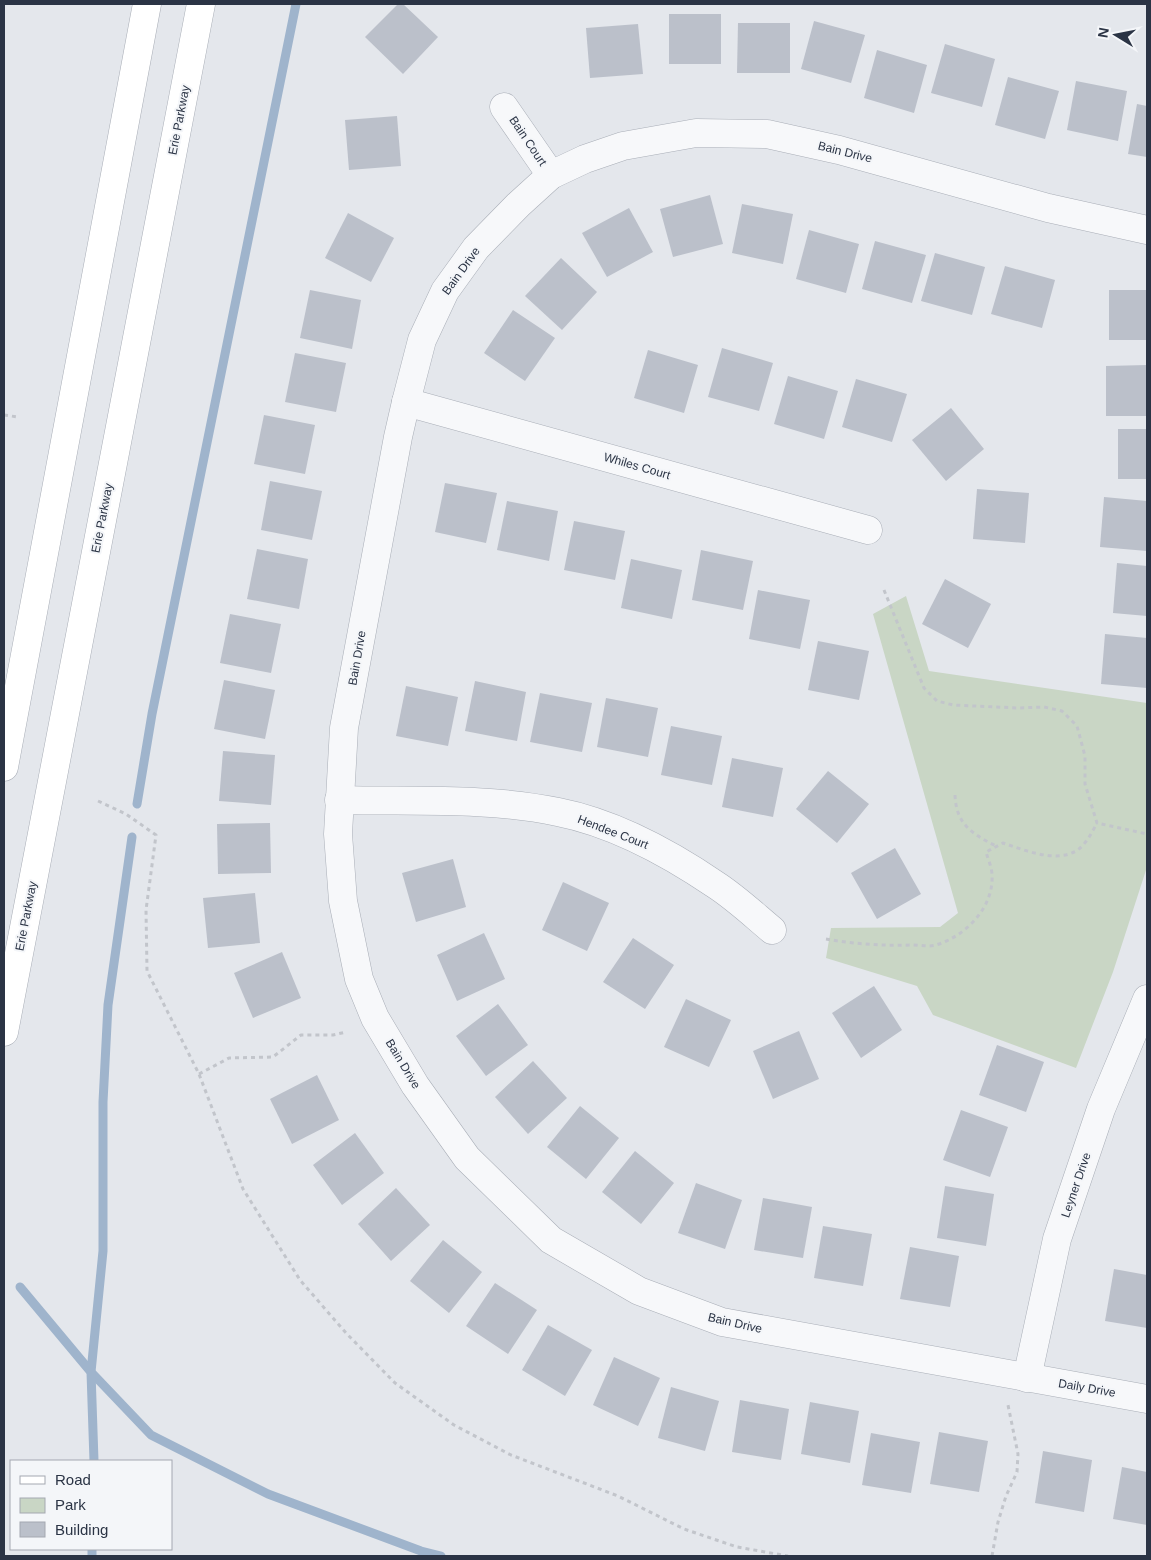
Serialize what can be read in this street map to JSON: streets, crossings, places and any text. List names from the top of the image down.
{
  "streets": {
    "main road": ["Erie Parkway"],
    "street": [
      "Bain Court",
      "Bain Drive",
      "Whiles Court",
      "Hendee Court",
      "Leyner Drive",
      "Daily Drive"
    ]
  },
  "crossings": [
    ["Bain Court", "Bain Drive"],
    ["Bain Drive", "Whiles Court"],
    ["Bain Drive", "Hendee Court"],
    ["Bain Drive", "Leyner Drive"],
    ["Bain Drive", "Daily Drive"],
    ["Leyner Drive", "Daily Drive"]
  ],
  "legend": ["Road", "Park", "Building"],
  "north": "left"
}
